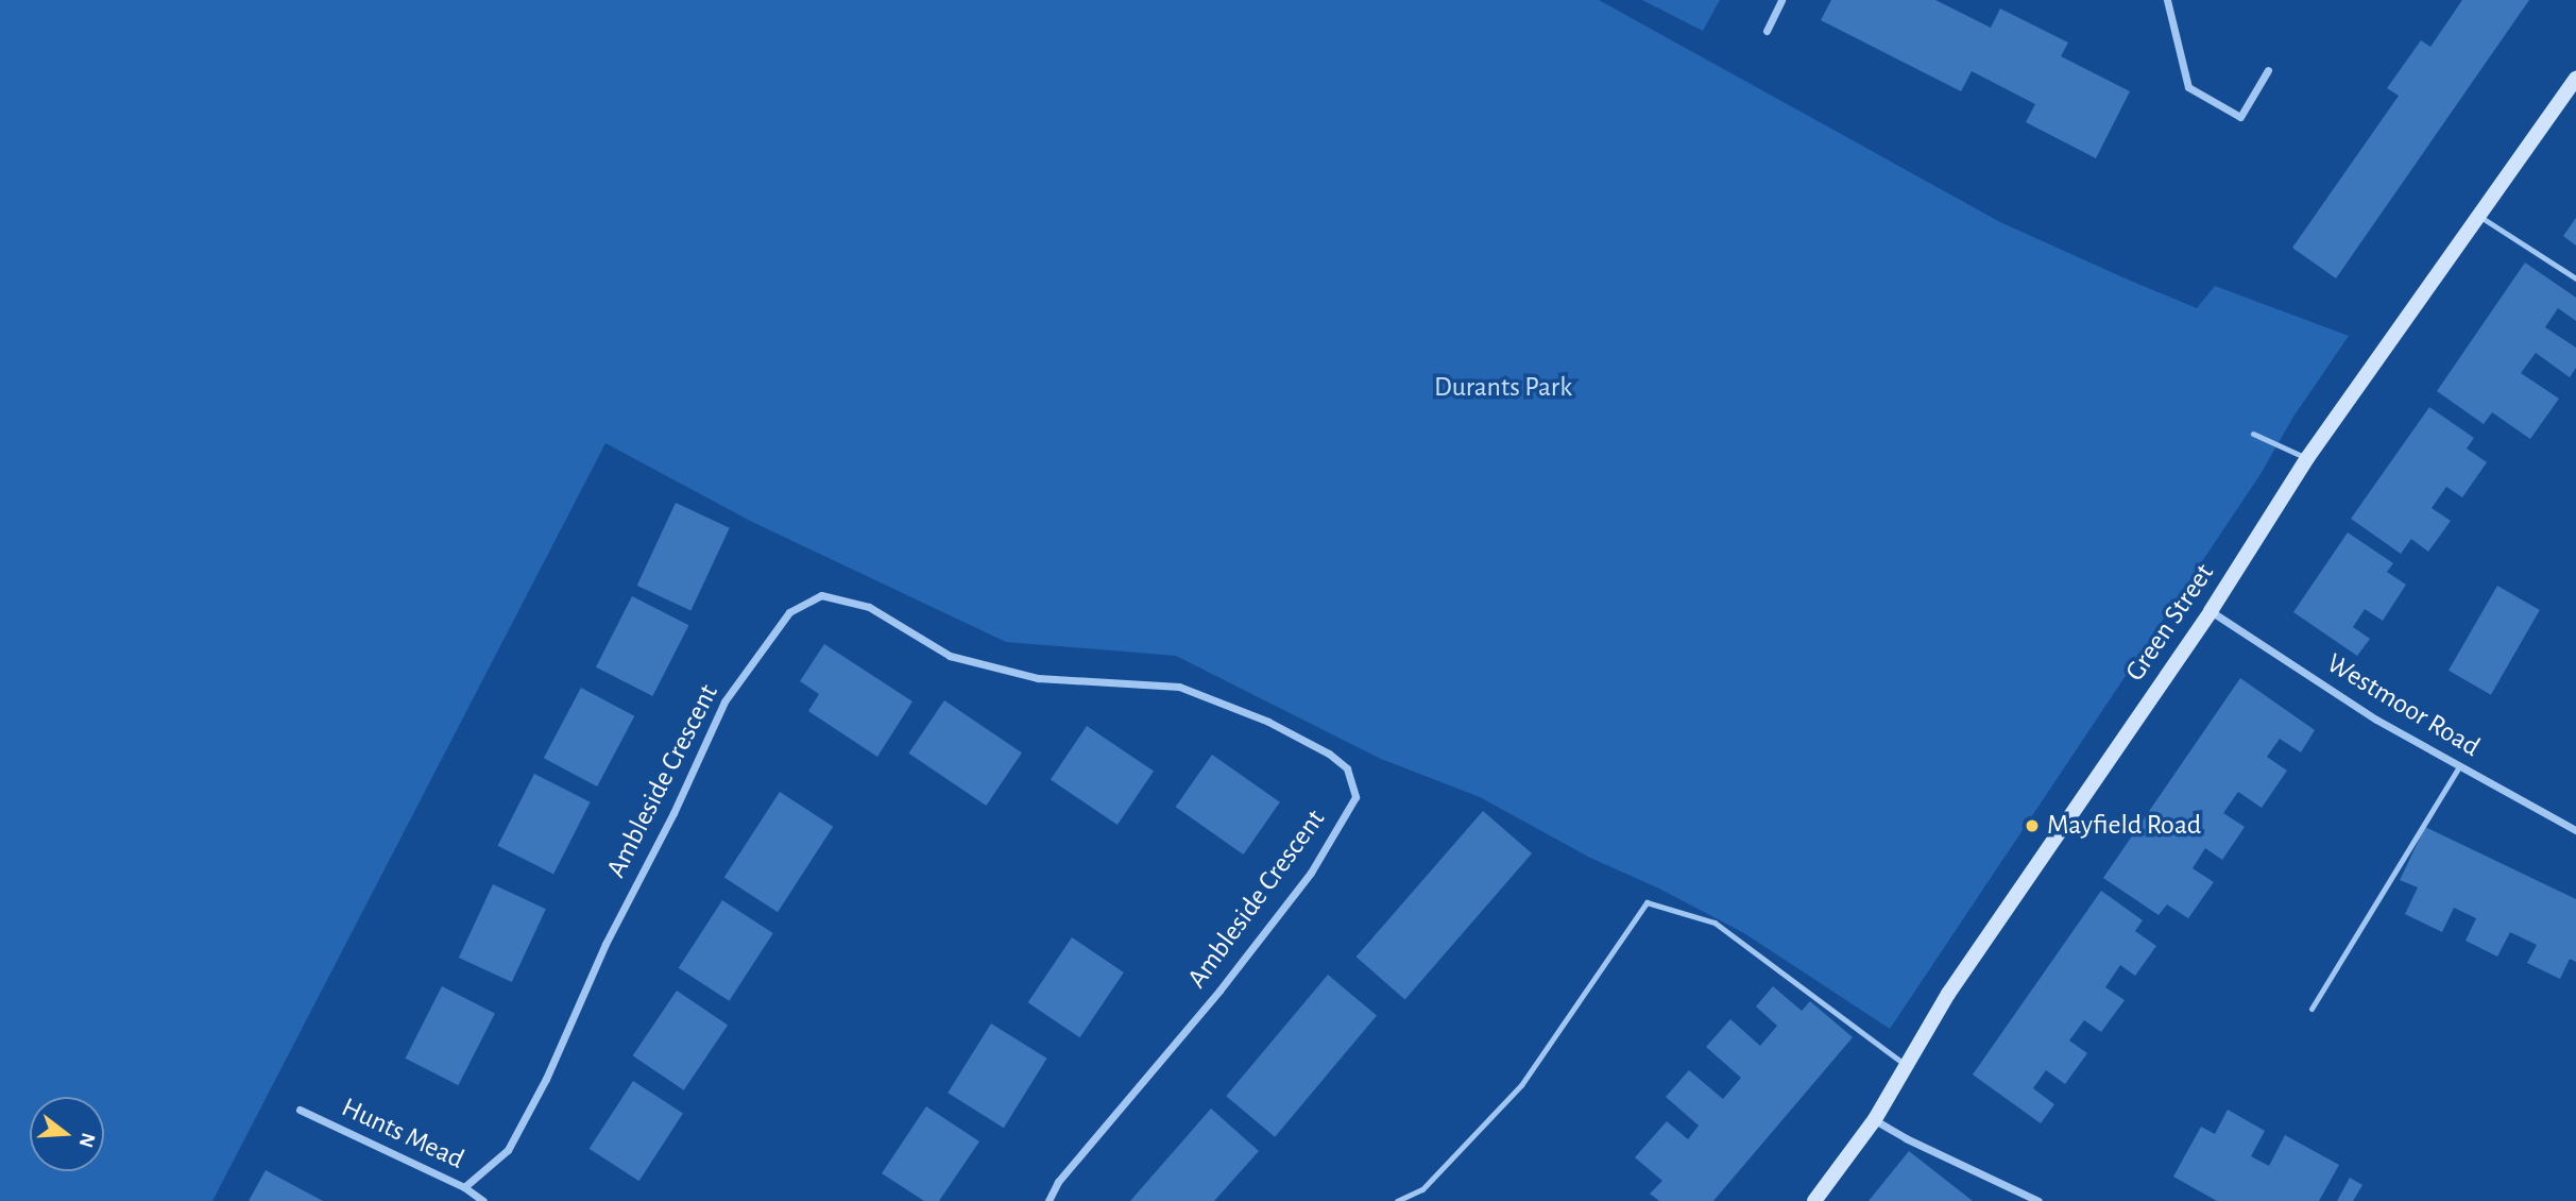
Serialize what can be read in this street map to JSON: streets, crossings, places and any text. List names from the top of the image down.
{
  "streets": {
    "street": [
      "Green Street",
      "Westmoor Road",
      "Ambleside Crescent",
      "Hunts Mead"
    ]
  },
  "crossings": [
    ["Green Street", "Westmoor Road"],
    ["Ambleside Crescent", "Hunts Mead"]
  ],
  "parks": ["Durants Park"],
  "places": ["Mayfield Road"],
  "north": "right"
}
